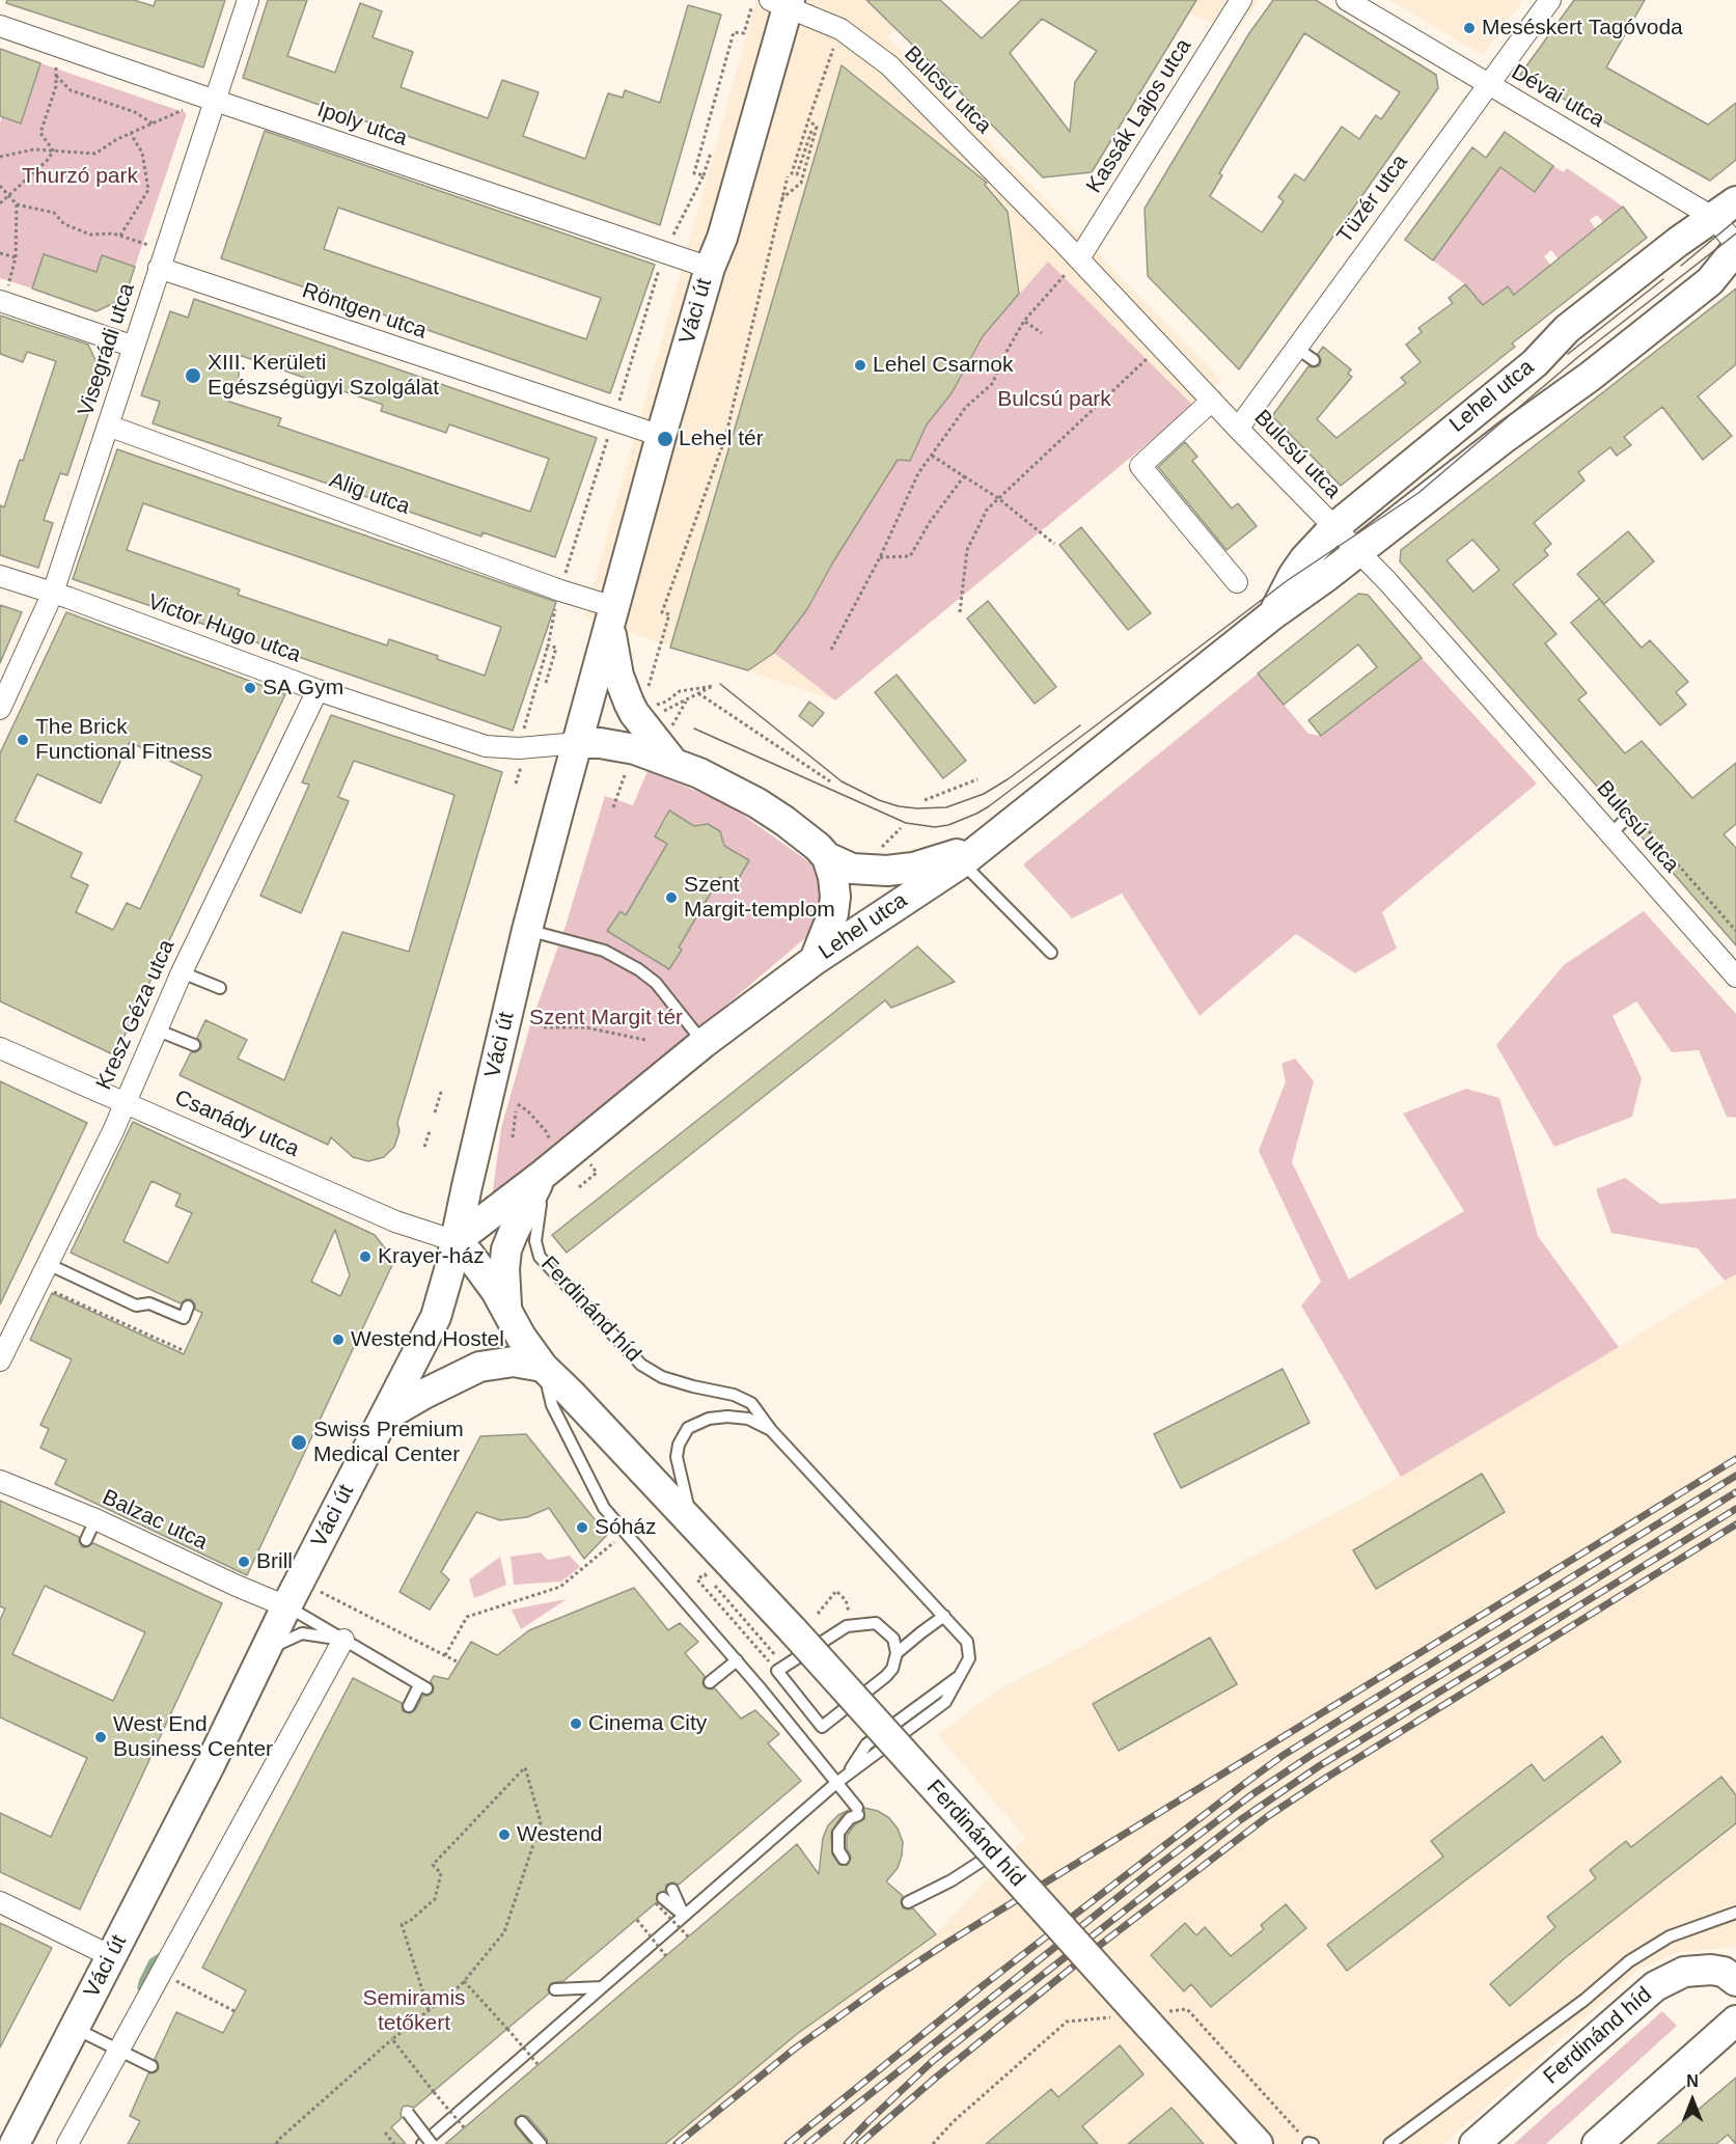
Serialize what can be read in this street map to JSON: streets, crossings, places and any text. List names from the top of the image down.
{
  "streets": {
    "main road": ["Váci út", "Lehel utca", "Ferdinánd híd"],
    "street": [
      "Bulcsú utca",
      "Dévai utca",
      "Kassák Lajos utca",
      "Ipoly utca",
      "Tüzér utca",
      "Röntgen utca",
      "Visegrádi utca",
      "Alig utca",
      "Victor Hugo utca",
      "Kresz Géza utca",
      "Csanády utca",
      "Balzac utca"
    ]
  },
  "crossings": [
    ["Bulcsú utca", "Kassák Lajos utca"],
    ["Bulcsú utca", "Tüzér utca"],
    ["Bulcsú utca", "Váci út"],
    ["Bulcsú utca", "Lehel utca"],
    ["Dévai utca", "Tüzér utca"],
    ["Dévai utca", "Lehel utca"],
    ["Ipoly utca", "Váci út"],
    ["Ipoly utca", "Visegrádi utca"],
    ["Röntgen utca", "Váci út"],
    ["Röntgen utca", "Visegrádi utca"],
    ["Váci út", "Lehel utca"],
    ["Váci út", "Alig utca"],
    ["Váci út", "Victor Hugo utca"],
    ["Váci út", "Csanády utca"],
    ["Váci út", "Ferdinánd híd"],
    ["Váci út", "Balzac utca"],
    ["Visegrádi utca", "Alig utca"],
    ["Visegrádi utca", "Victor Hugo utca"],
    ["Lehel utca", "Csanády utca"],
    ["Lehel utca", "Ferdinánd híd"],
    ["Victor Hugo utca", "Kresz Géza utca"],
    ["Kresz Géza utca", "Csanády utca"],
    ["Csanády utca", "Ferdinánd híd"]
  ],
  "parks": [
    "Thurzó park",
    "Bulcsú park",
    "Szent Margit tér",
    "Semiramis tetőkert"
  ],
  "places": [
    "Meséskert Tagóvoda",
    "Lehel Csarnok",
    "XIII. Kerületi Egészségügyi Szolgálat",
    "Lehel tér",
    "SA Gym",
    "The Brick Functional Fitness",
    "Szent Margit-templom",
    "Krayer-ház",
    "Westend Hostel",
    "Swiss Premium Medical Center",
    "Sóház",
    "Brill",
    "Cinema City",
    "West End Business Center",
    "Westend"
  ],
  "north": "top"
}
